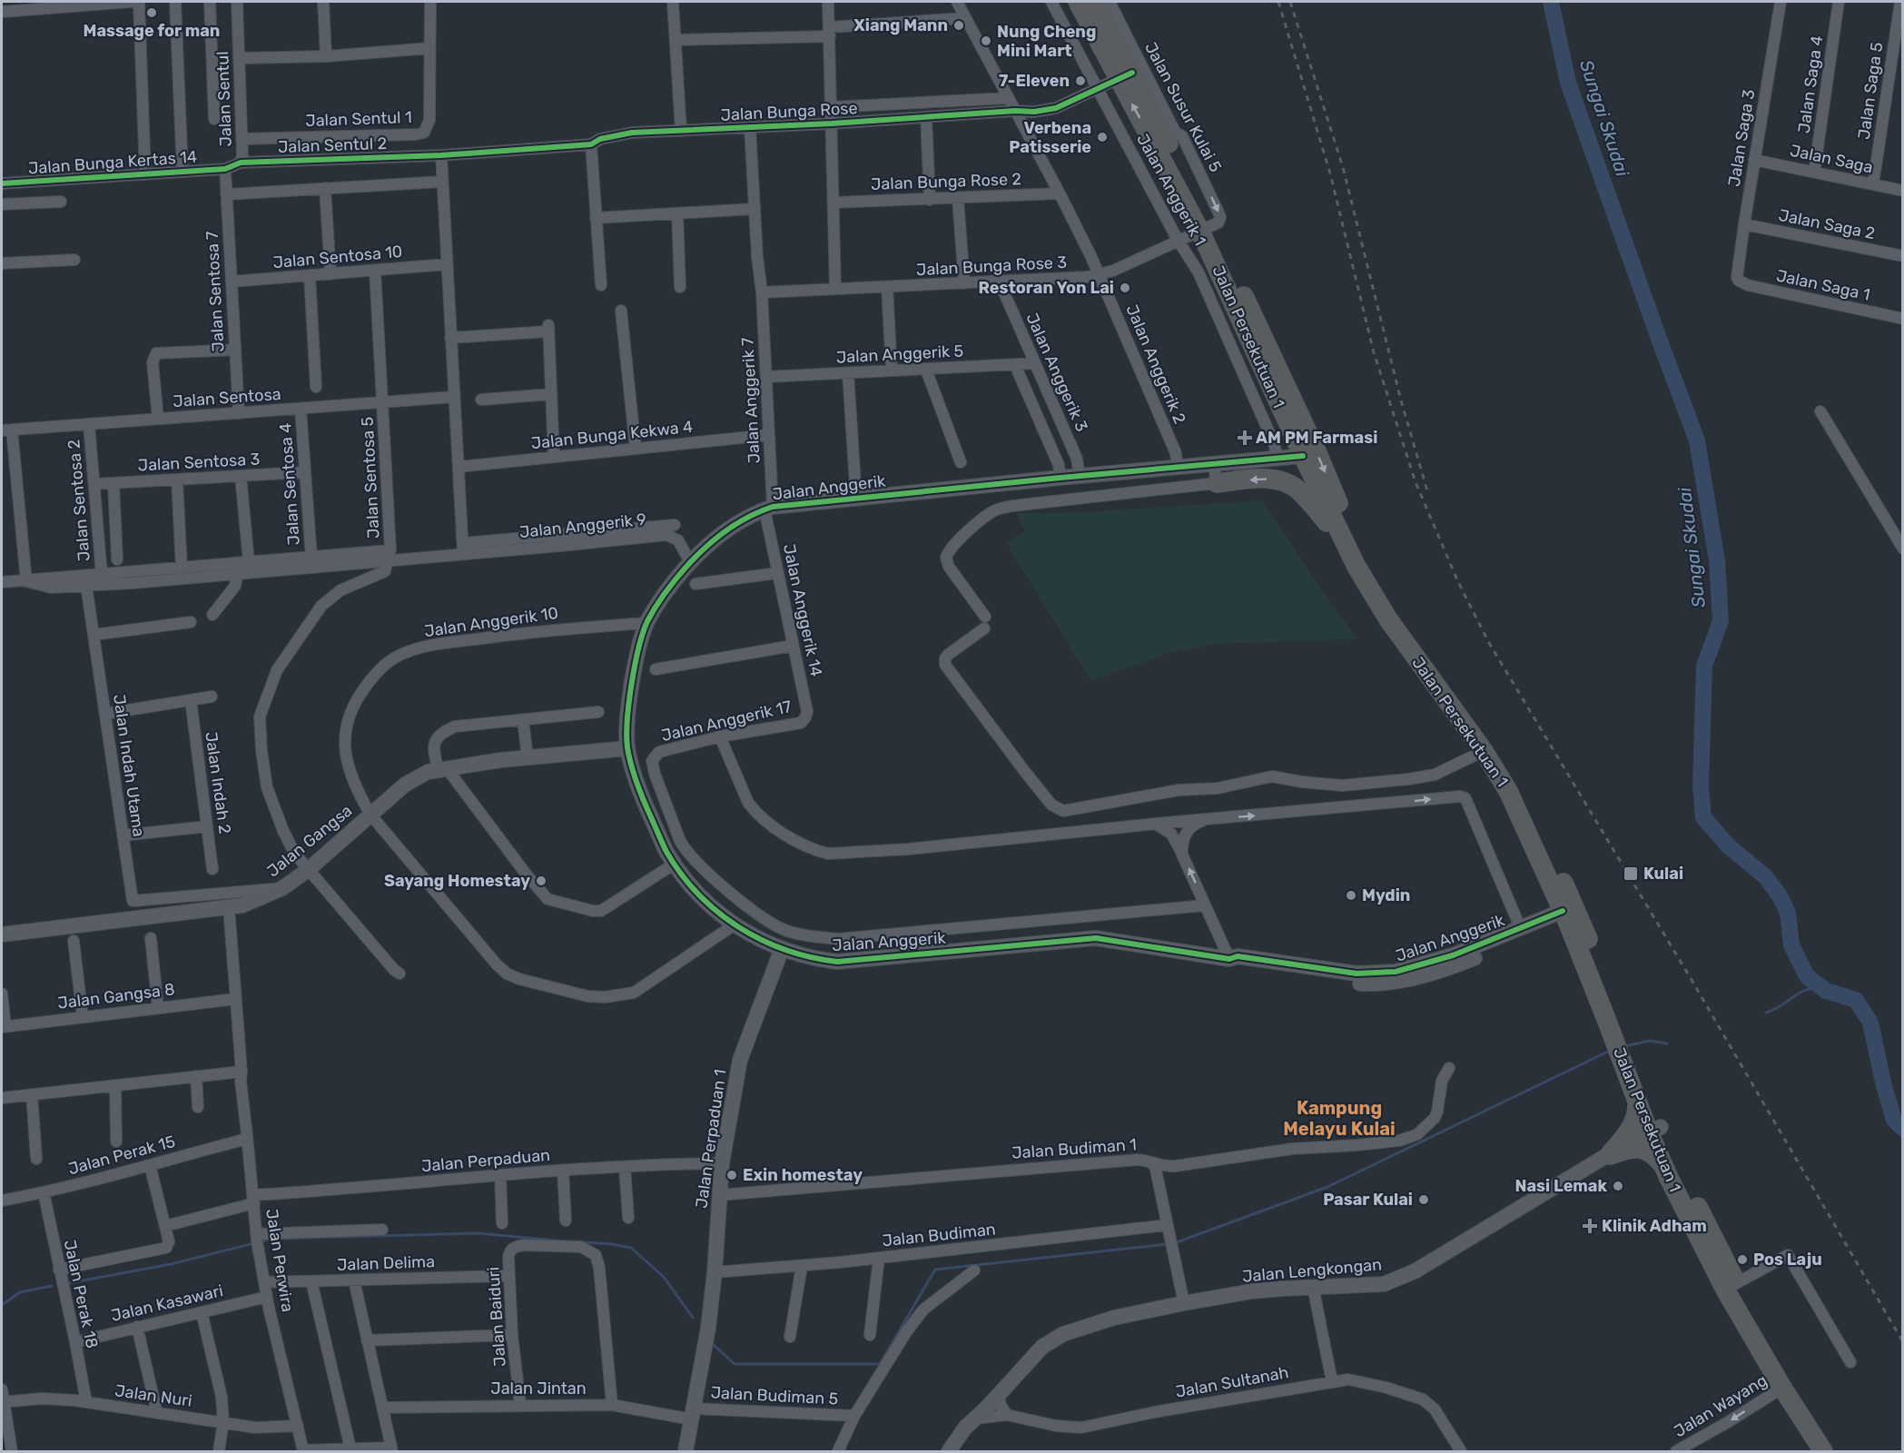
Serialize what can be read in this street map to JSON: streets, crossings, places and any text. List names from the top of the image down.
{
  "streets": {
    "highway": ["Jalan Persekutuan 1"],
    "street": [
      "Jalan Saga 4",
      "Jalan Saga 5",
      "Jalan Sentul",
      "Jalan Susur Kulai 5",
      "Jalan Bunga Rose",
      "Jalan Sentul 1",
      "Jalan Saga 3",
      "Jalan Sentul 2",
      "Jalan Saga",
      "Jalan Bunga Kertas 14",
      "Jalan Bunga Rose 2",
      "Jalan Anggerik 1",
      "Jalan Saga 2",
      "Jalan Sentosa 10",
      "Jalan Bunga Rose 3",
      "Jalan Saga 1",
      "Jalan Sentosa 7",
      "Jalan Anggerik 5",
      "Jalan Anggerik 2",
      "Jalan Anggerik 3",
      "Jalan Sentosa",
      "Jalan Anggerik 7",
      "Jalan Bunga Kekwa 4",
      "Jalan Sentosa 3",
      "Jalan Sentosa 5",
      "Jalan Sentosa 4",
      "Jalan Anggerik",
      "Jalan Sentosa 2",
      "Jalan Anggerik 9",
      "Jalan Anggerik 14",
      "Jalan Anggerik 10",
      "Jalan Anggerik 17",
      "Jalan Indah Utama",
      "Jalan Indah 2",
      "Jalan Gangsa",
      "Jalan Gangsa 8",
      "Jalan Perpaduan 1",
      "Jalan Budiman 1",
      "Jalan Perak 15",
      "Jalan Perpaduan",
      "Jalan Budiman",
      "Jalan Perwira",
      "Jalan Delima",
      "Jalan Lengkongan",
      "Jalan Perak 18",
      "Jalan Kasawari",
      "Jalan Baiduri",
      "Jalan Sultanah",
      "Jalan Jintan",
      "Jalan Nuri",
      "Jalan Budiman 5",
      "Jalan Wayang"
    ]
  },
  "crossings": [
    ["Jalan Saga 4", "Jalan Saga"],
    ["Jalan Saga 5", "Jalan Saga"],
    ["Jalan Sentul", "Jalan Sentul 1"],
    ["Jalan Sentul", "Jalan Sentul 2"],
    ["Jalan Susur Kulai 5", "Jalan Bunga Rose 3"],
    ["Jalan Susur Kulai 5", "Jalan Persekutuan 1"],
    ["Jalan Bunga Rose", "Jalan Sentul 2"],
    ["Jalan Bunga Rose", "Jalan Anggerik 1"],
    ["Jalan Bunga Rose", "Jalan Persekutuan 1"],
    ["Jalan Bunga Rose", "Jalan Anggerik 7"],
    ["Jalan Saga 3", "Jalan Saga"],
    ["Jalan Saga 3", "Jalan Saga 2"],
    ["Jalan Saga 3", "Jalan Saga 1"],
    ["Jalan Sentul 2", "Jalan Bunga Kertas 14"],
    ["Jalan Sentul 2", "Jalan Sentosa 7"],
    ["Jalan Bunga Kertas 14", "Jalan Sentosa 7"],
    ["Jalan Anggerik 1", "Jalan Bunga Rose 3"],
    ["Jalan Anggerik 1", "Jalan Anggerik"],
    ["Jalan Sentosa 10", "Jalan Sentosa 7"],
    ["Jalan Sentosa 10", "Jalan Sentosa 5"],
    ["Jalan Bunga Rose 3", "Jalan Persekutuan 1"],
    ["Jalan Bunga Rose 3", "Jalan Anggerik 2"],
    ["Jalan Bunga Rose 3", "Jalan Anggerik 3"],
    ["Jalan Bunga Rose 3", "Jalan Anggerik 7"],
    ["Jalan Sentosa 7", "Jalan Sentosa"],
    ["Jalan Persekutuan 1", "Jalan Anggerik"],
    ["Jalan Persekutuan 1", "Jalan Lengkongan"],
    ["Jalan Persekutuan 1", "Jalan Wayang"],
    ["Jalan Anggerik 5", "Jalan Anggerik 3"],
    ["Jalan Anggerik 5", "Jalan Anggerik 7"],
    ["Jalan Anggerik 2", "Jalan Anggerik"],
    ["Jalan Anggerik 3", "Jalan Anggerik"],
    ["Jalan Sentosa", "Jalan Sentosa 5"],
    ["Jalan Sentosa", "Jalan Sentosa 4"],
    ["Jalan Sentosa", "Jalan Sentosa 2"],
    ["Jalan Anggerik 7", "Jalan Bunga Kekwa 4"],
    ["Jalan Anggerik 7", "Jalan Anggerik"],
    ["Jalan Anggerik 7", "Jalan Anggerik 14"],
    ["Jalan Sentosa 3", "Jalan Sentosa 4"],
    ["Jalan Sentosa 3", "Jalan Sentosa 2"],
    ["Jalan Anggerik", "Jalan Anggerik 9"],
    ["Jalan Anggerik", "Jalan Anggerik 14"],
    ["Jalan Anggerik", "Jalan Anggerik 10"],
    ["Jalan Anggerik", "Jalan Gangsa"],
    ["Jalan Anggerik", "Jalan Perpaduan 1"],
    ["Jalan Anggerik 14", "Jalan Anggerik 17"],
    ["Jalan Anggerik 10", "Jalan Gangsa"],
    ["Jalan Indah Utama", "Jalan Gangsa"],
    ["Jalan Gangsa", "Jalan Perwira"],
    ["Jalan Gangsa 8", "Jalan Perwira"],
    ["Jalan Perpaduan 1", "Jalan Budiman 1"],
    ["Jalan Perpaduan 1", "Jalan Perpaduan"],
    ["Jalan Perpaduan 1", "Jalan Budiman"],
    ["Jalan Perpaduan 1", "Jalan Jintan"],
    ["Jalan Perpaduan 1", "Jalan Budiman 5"],
    ["Jalan Perak 15", "Jalan Perwira"],
    ["Jalan Perak 15", "Jalan Perak 18"],
    ["Jalan Perpaduan", "Jalan Perwira"],
    ["Jalan Perwira", "Jalan Delima"],
    ["Jalan Perwira", "Jalan Kasawari"],
    ["Jalan Perwira", "Jalan Nuri"],
    ["Jalan Delima", "Jalan Baiduri"],
    ["Jalan Lengkongan", "Jalan Sultanah"],
    ["Jalan Perak 18", "Jalan Kasawari"],
    ["Jalan Perak 18", "Jalan Nuri"],
    ["Jalan Baiduri", "Jalan Jintan"],
    ["Jalan Jintan", "Jalan Budiman 5"]
  ],
  "one_way": ["Jalan Wayang"],
  "districts": ["Kampung Melayu Kulai"],
  "water": ["Sungai Skudai"],
  "places": {
    "other": [
      "Massage for man",
      "Xiang Mann",
      "Nung Cheng Mini Mart",
      "7-Eleven",
      "Verbena Patisserie",
      "Restoran Yon Lai",
      "Sayang Homestay",
      "Mydin",
      "Exin homestay",
      "Nasi Lemak",
      "Pasar Kulai",
      "Pos Laju"
    ],
    "health": ["AM PM Farmasi", "Klinik Adham"],
    "transit": ["Kulai"]
  }
}
